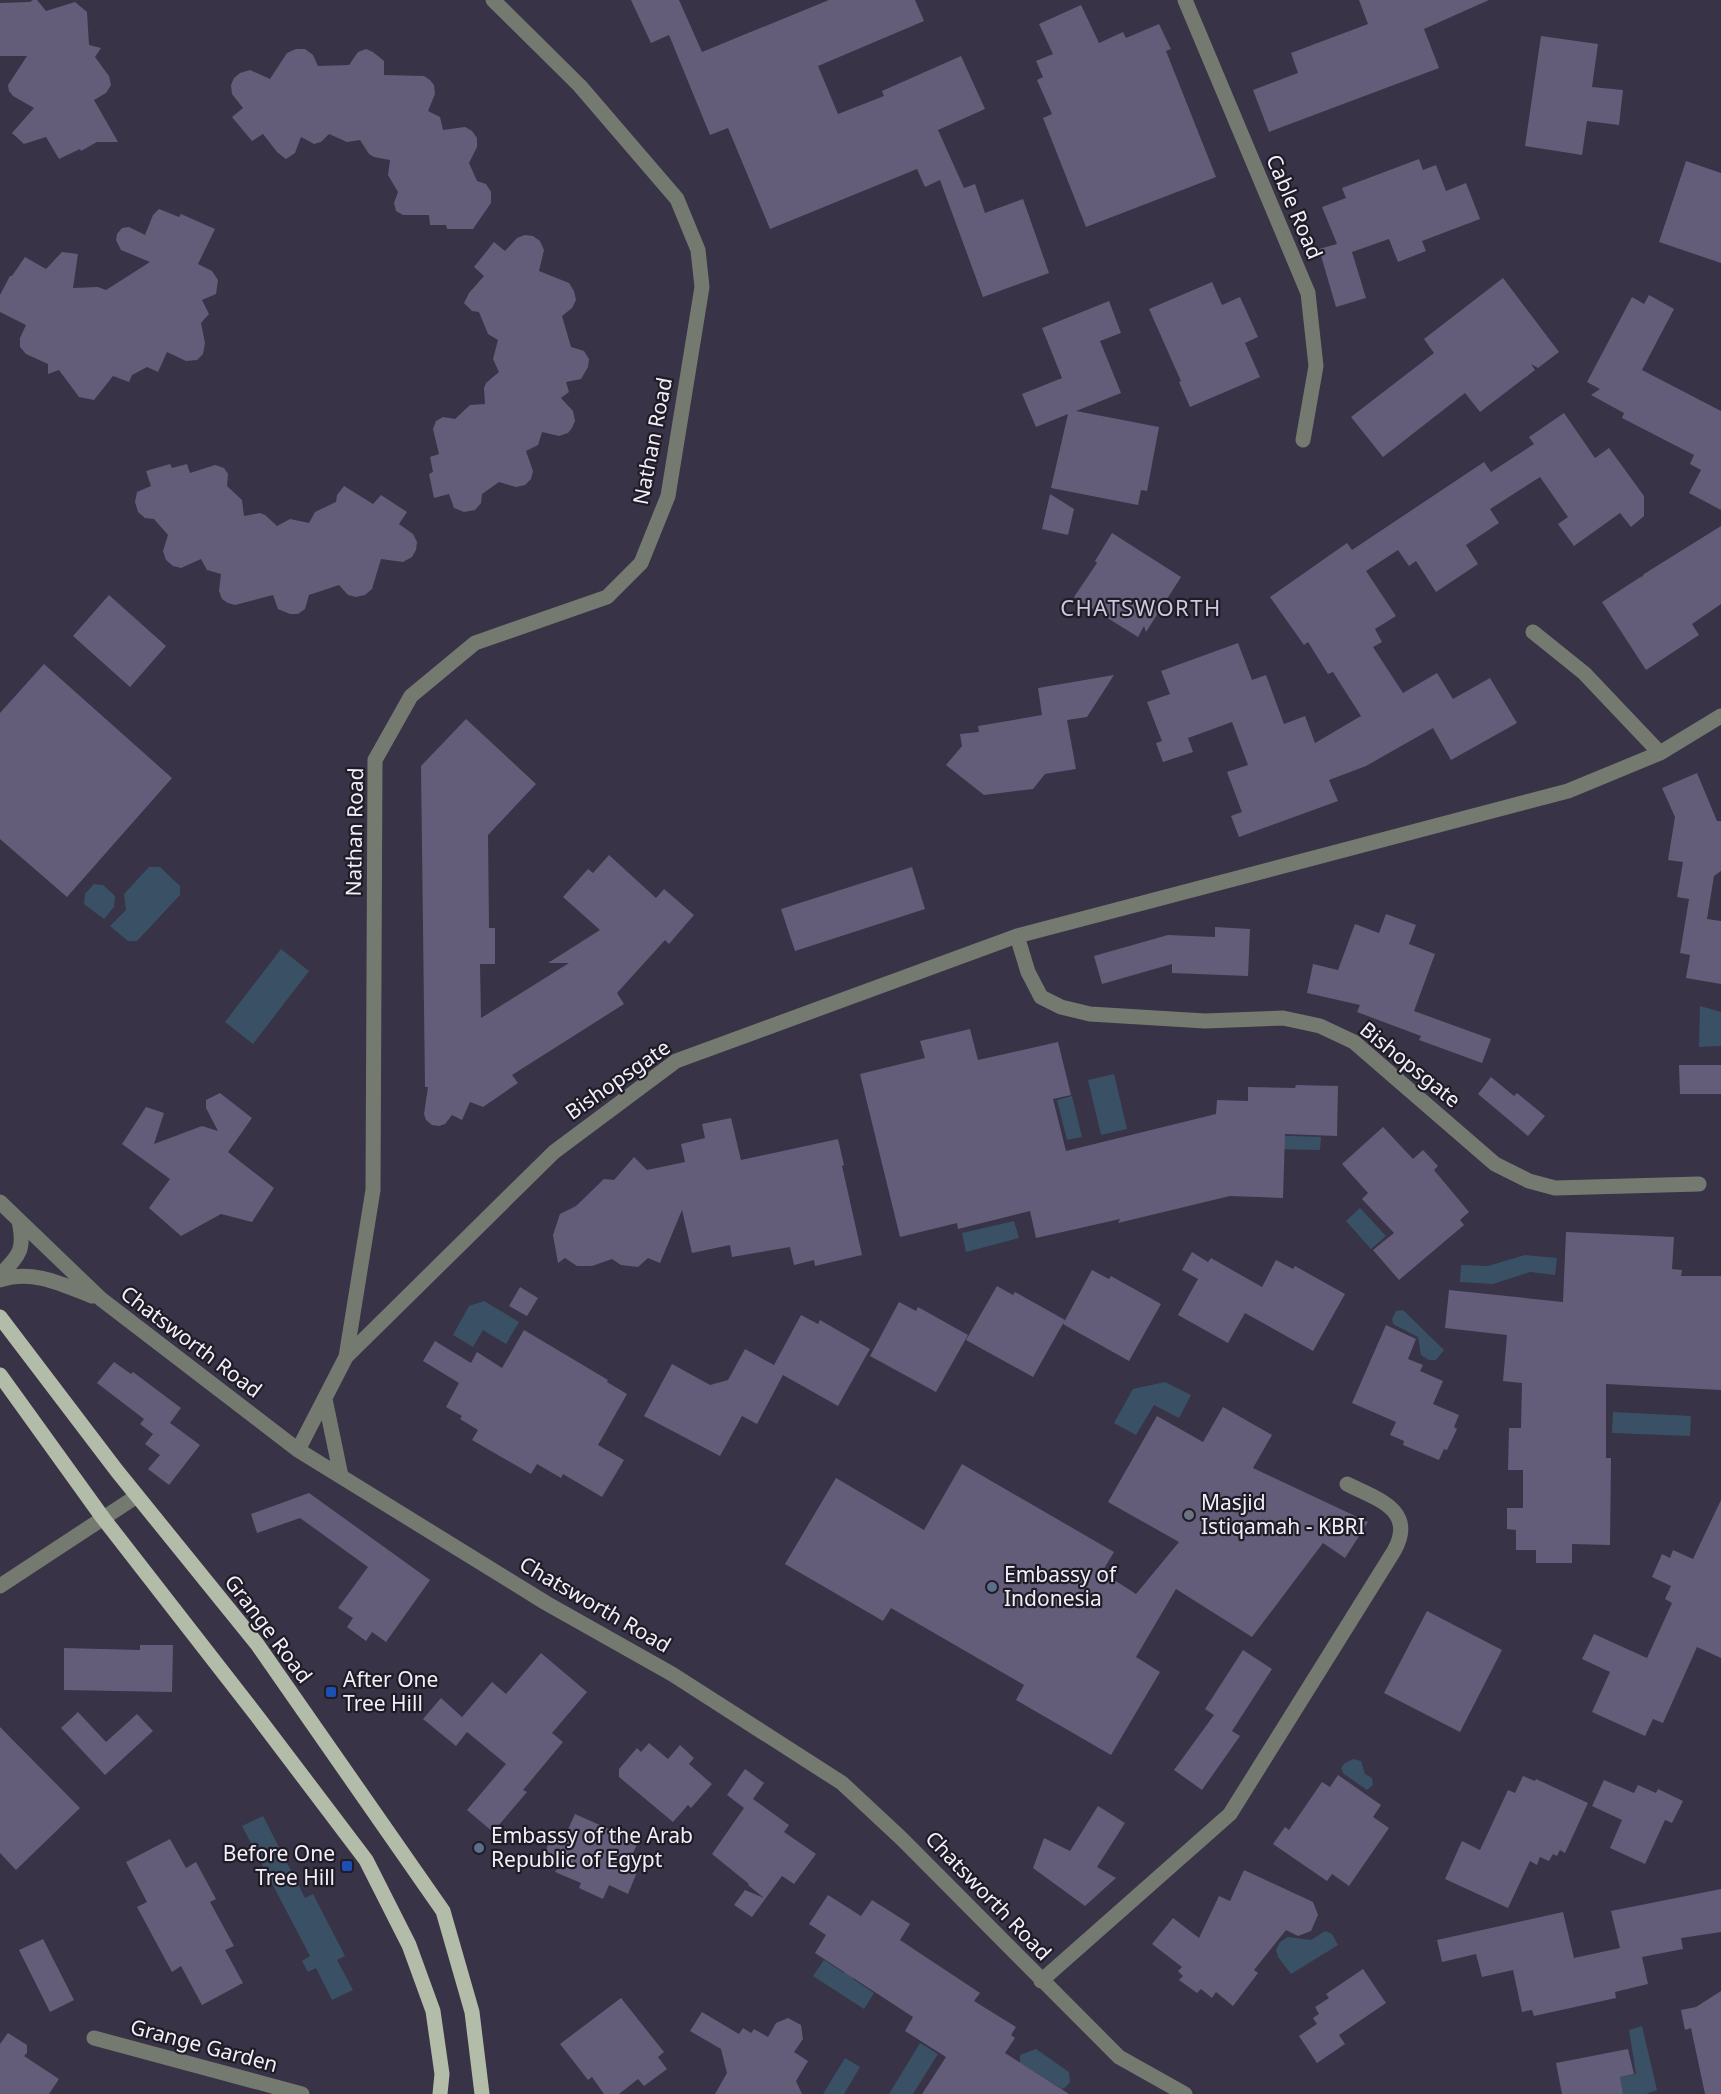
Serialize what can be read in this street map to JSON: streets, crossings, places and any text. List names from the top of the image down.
{
  "streets": {
    "main road": ["Grange Road"],
    "street": [
      "Cable Road",
      "Nathan Road",
      "Bishopsgate",
      "Chatsworth Road",
      "Grange Garden"
    ]
  },
  "crossings": [
    ["Nathan Road", "Bishopsgate"],
    ["Nathan Road", "Chatsworth Road"]
  ],
  "districts": ["CHATSWORTH"],
  "places": {
    "other": ["Masjid Istiqamah - KBRI", "Embassy of Indonesia", "Embassy of the Arab Republic of Egypt"],
    "transit": ["After One Tree Hill", "Before One Tree Hill"]
  }
}
